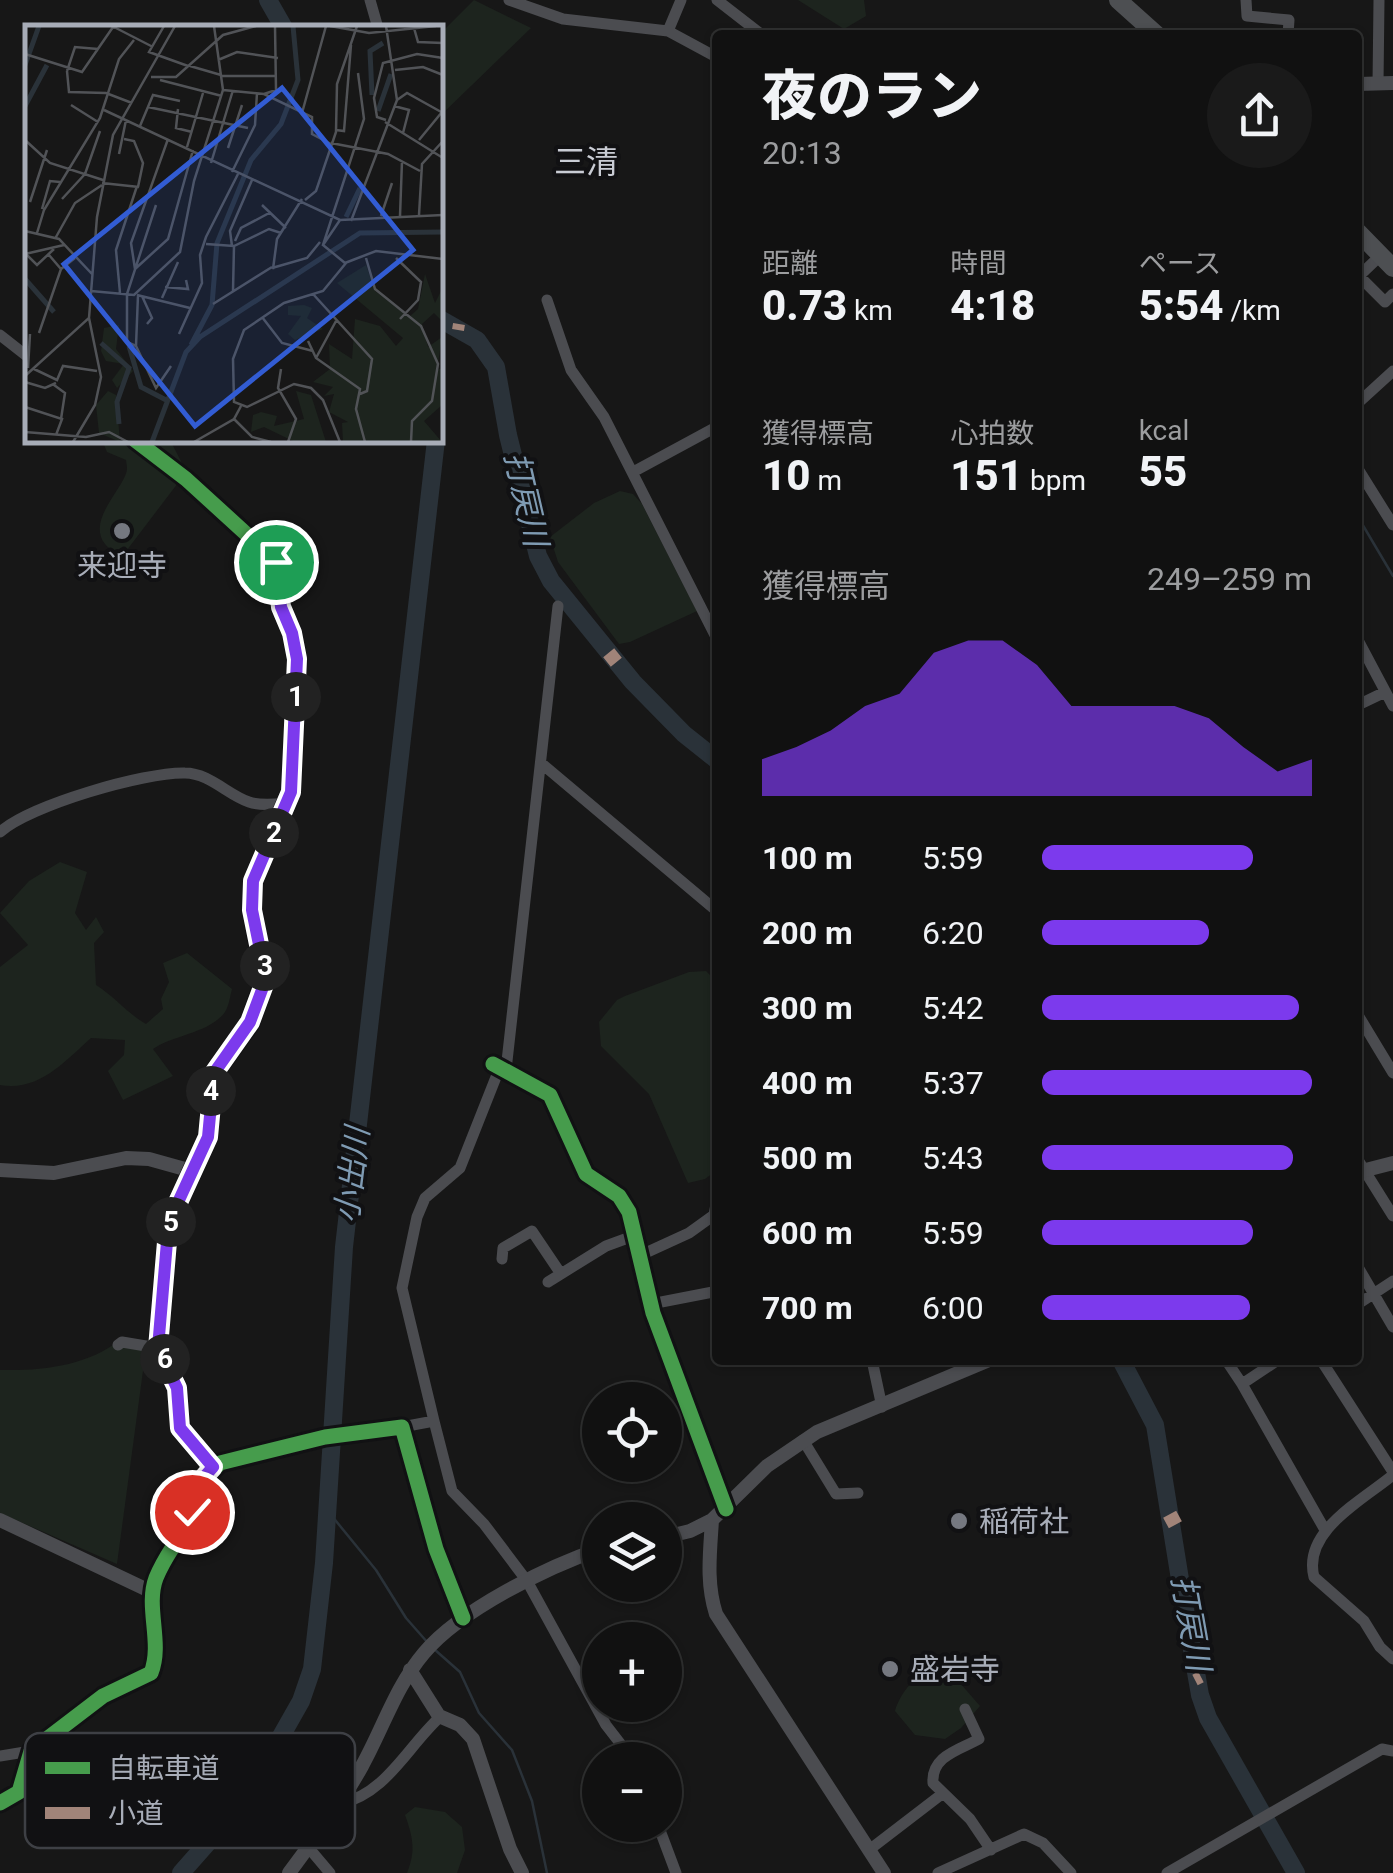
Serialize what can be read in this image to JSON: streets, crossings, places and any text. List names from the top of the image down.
{
  "districts": ["三清"],
  "water": ["打戻川", "小出川"],
  "places": ["来迎寺", "稲荷社", "盛岩寺"],
  "legend": ["自転車道", "小道"],
  "page": {
    "heading": ["夜のラン", "20:13"],
    "stats": [
      ["距離", "0.73 km"],
      ["時間", "4:18"],
      ["ペース", "5:54 /km"],
      ["獲得標高", "10 m"],
      ["心拍数", "151 bpm"],
      ["kcal", "55"]
    ],
    "chart": ["獲得標高", "249–259 m"],
    "pins": [
      "1",
      "2",
      "3",
      "4",
      "5",
      "6"
    ],
    "list": [
      {
        "name": "100 m",
        "note": "5:59"
      },
      {
        "name": "200 m",
        "note": "6:20"
      },
      {
        "name": "300 m",
        "note": "5:42"
      },
      {
        "name": "400 m",
        "note": "5:37"
      },
      {
        "name": "500 m",
        "note": "5:43"
      },
      {
        "name": "600 m",
        "note": "5:59"
      },
      {
        "name": "700 m",
        "note": "6:00"
      }
    ],
    "map_buttons": ["+", "−"]
  }
}
